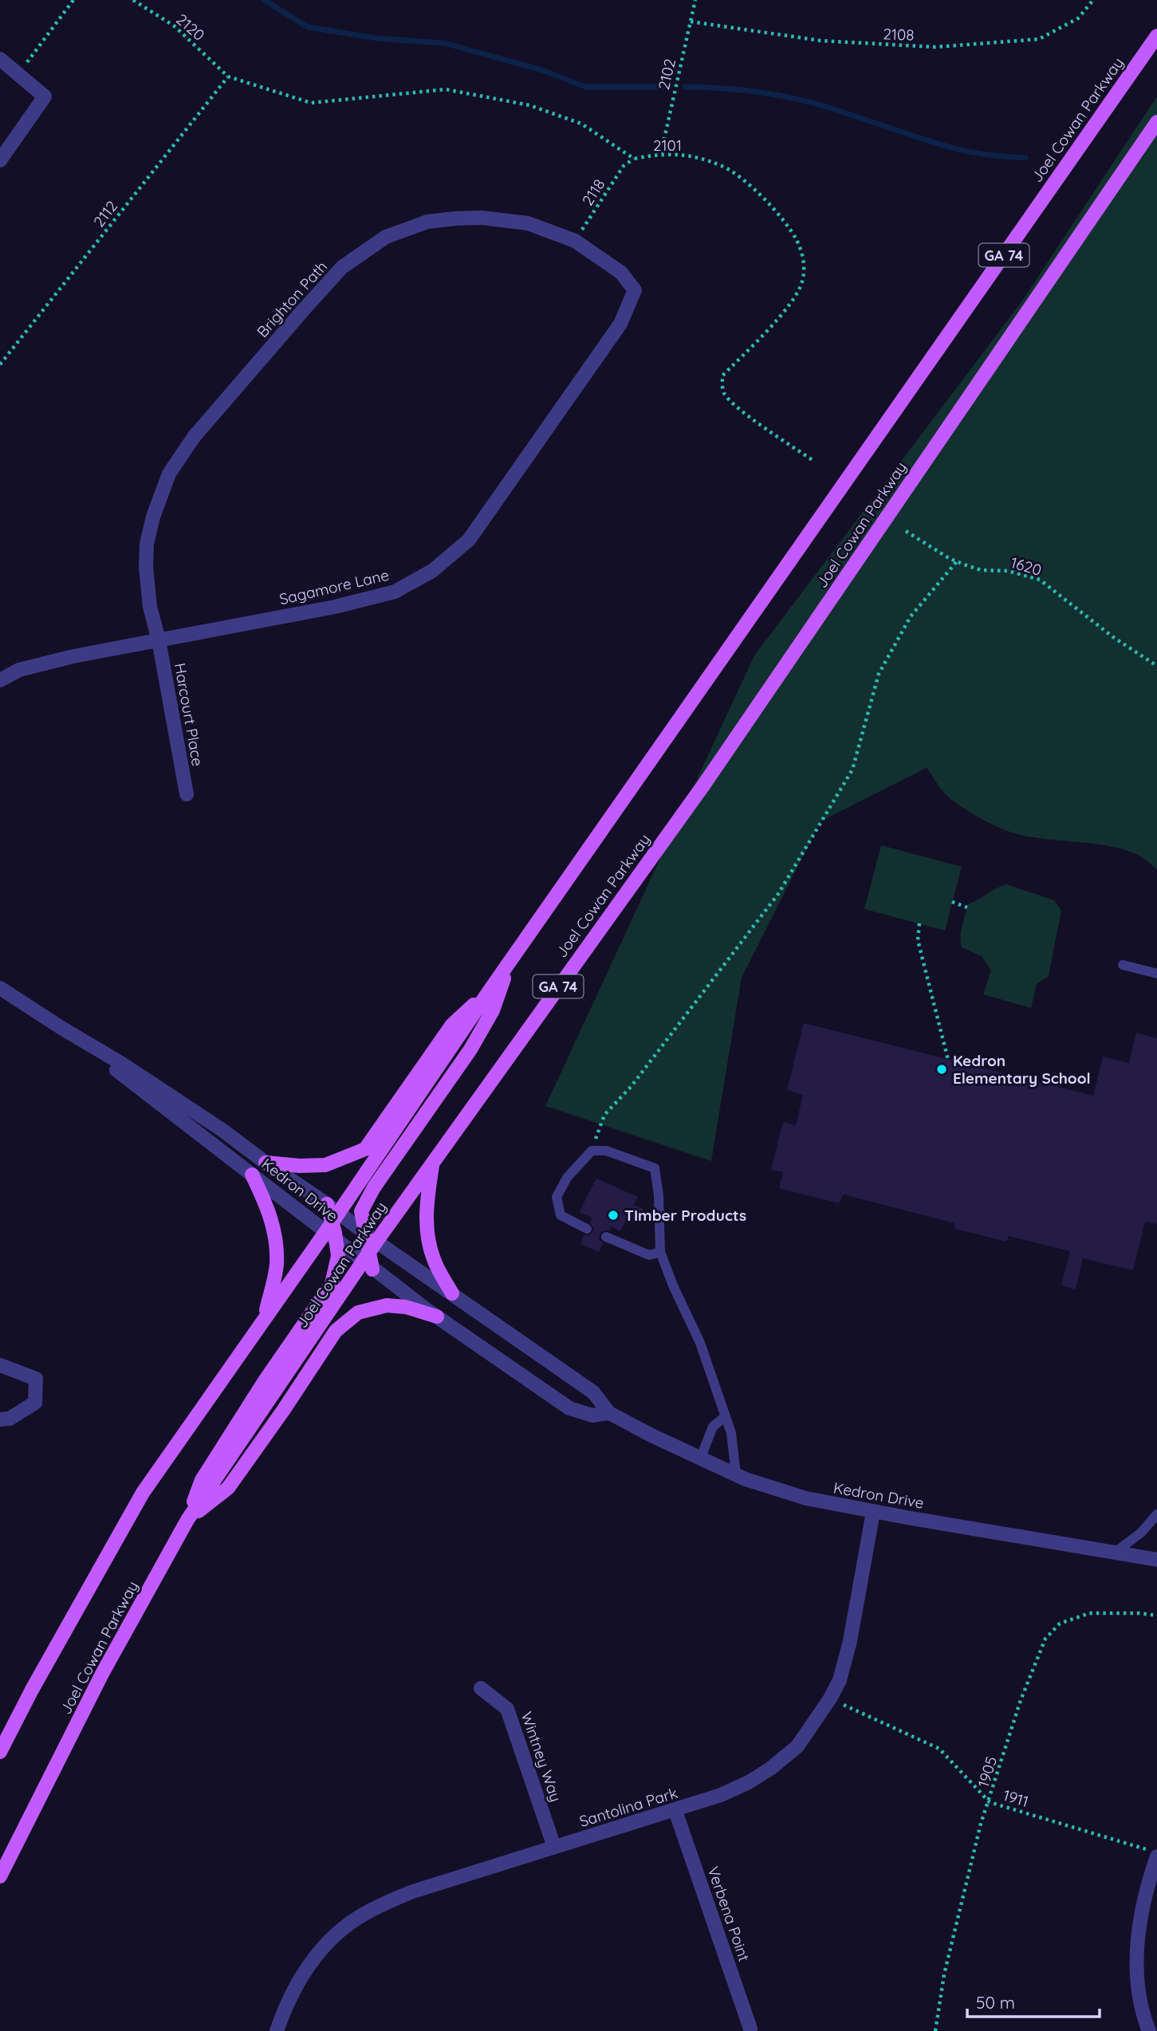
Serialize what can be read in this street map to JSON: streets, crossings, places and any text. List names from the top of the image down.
{
  "streets": {
    "main road": ["Joel Cowan Parkway", "GA 74"],
    "street": [
      "Brighton Path",
      "Sagamore Lane",
      "Harcourt Place",
      "Kedron Drive",
      "Wintney Way",
      "Santolina Park",
      "Verbena Point"
    ],
    "path": [
      "2120",
      "2108",
      "2102",
      "2101",
      "2118",
      "2112",
      "1620",
      "1905",
      "1911"
    ]
  },
  "crossings": [
    ["2120", "2101"],
    ["2120", "2112"],
    ["2108", "2102"],
    ["2102", "2101"],
    ["Joel Cowan Parkway", "Kedron Drive"],
    ["2101", "2118"],
    ["2101", "2112"],
    ["2118", "Brighton Path"],
    ["Brighton Path", "Sagamore Lane"],
    ["Brighton Path", "Harcourt Place"],
    ["Sagamore Lane", "Harcourt Place"],
    ["Kedron Drive", "Santolina Park"],
    ["Wintney Way", "Santolina Park"],
    ["1905", "1911"],
    ["1911", "Santolina Park"],
    ["Santolina Park", "Verbena Point"]
  ],
  "places": ["Kedron Elementary School", "TImber Products"],
  "scale_bar": "50 m"
}
